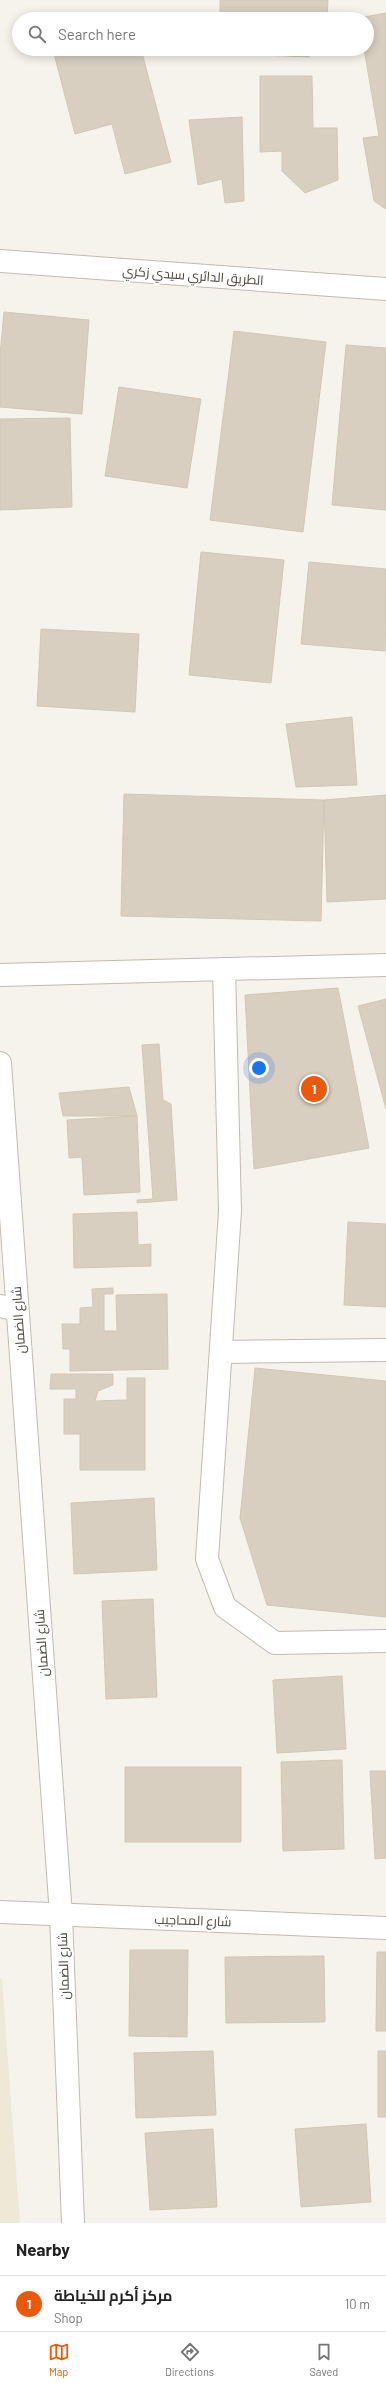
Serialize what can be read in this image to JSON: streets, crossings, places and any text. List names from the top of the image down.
{
  "streets": {
    "street": ["الطريق الدائري سيدي زكري", "شارع الضمان", "شارع المحاجيب"]
  },
  "crossings": [
    ["شارع الضمان", "شارع المحاجيب"]
  ],
  "page": {
    "search": "Search here",
    "pins": "1",
    "heading": "Nearby",
    "list": [
      {
        "mark": "1",
        "name": "مركز أكرم للخياطة",
        "note": "Shop",
        "value": "10 m"
      }
    ],
    "nav": ["Map", "Directions", "Saved"]
  }
}
